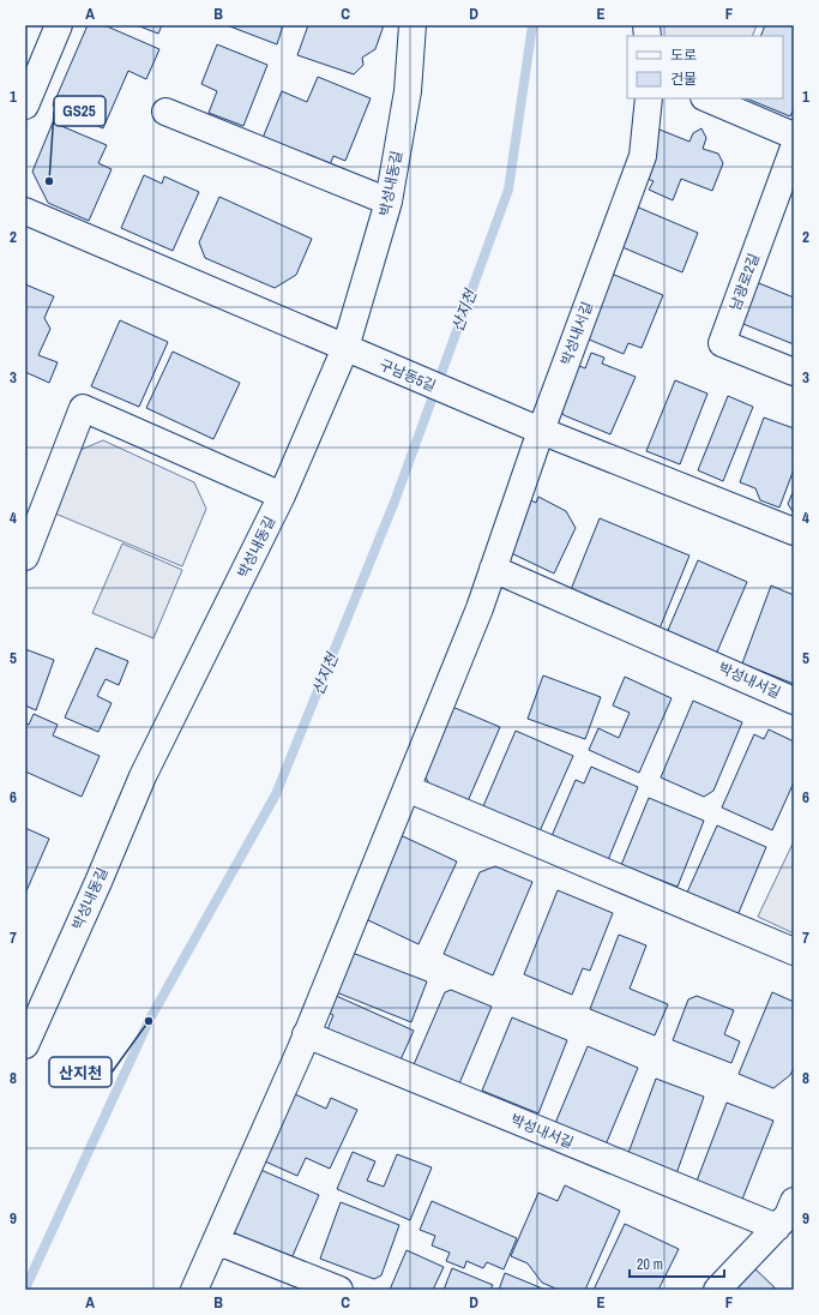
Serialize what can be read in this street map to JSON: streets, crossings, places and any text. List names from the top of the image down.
{
  "streets": {
    "street": [
      "박성내동길",
      "남광로2길",
      "박성내서길",
      "구남동5길"
    ]
  },
  "crossings": [
    ["박성내동길", "구남동5길"],
    ["박성내서길", "구남동5길"]
  ],
  "water": ["산지천"],
  "places": ["GS25", "산지천"],
  "legend": ["도로", "건물"],
  "scale_bar": "20 m",
  "grid": {
    "columns": [
      "A",
      "B",
      "C",
      "D",
      "E",
      "F"
    ],
    "rows": [
      "1",
      "2",
      "3",
      "4",
      "5",
      "6",
      "7",
      "8",
      "9"
    ]
  }
}
